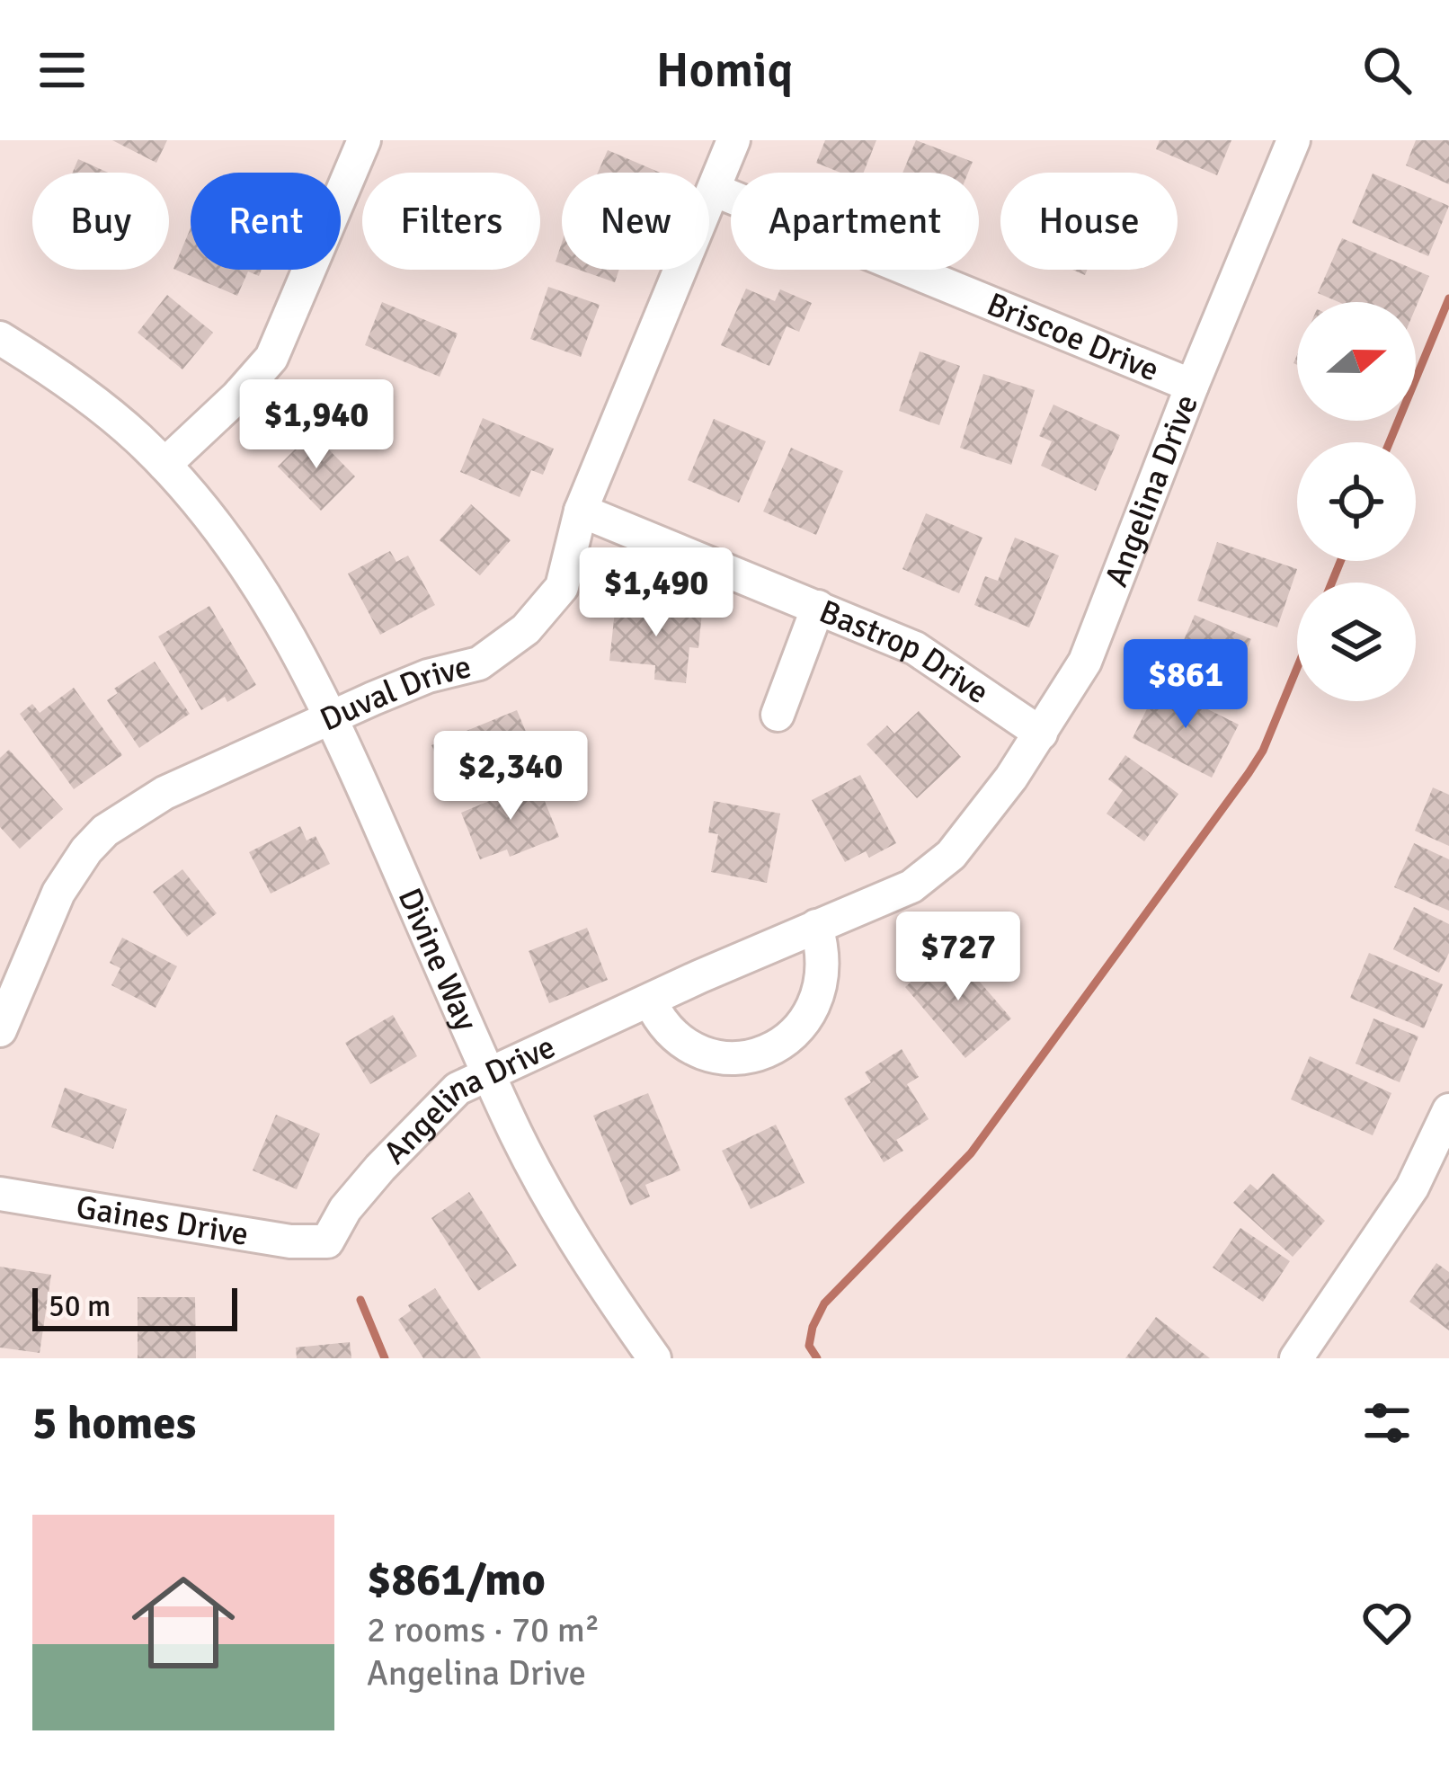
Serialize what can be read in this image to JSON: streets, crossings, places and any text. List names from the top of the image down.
{
  "streets": {
    "street": [
      "Briscoe Drive",
      "Angelina Drive",
      "Bastrop Drive",
      "Duval Drive",
      "Divine Way",
      "Gaines Drive"
    ]
  },
  "crossings": [
    ["Briscoe Drive", "Angelina Drive"],
    ["Briscoe Drive", "Duval Drive"],
    ["Angelina Drive", "Bastrop Drive"],
    ["Angelina Drive", "Divine Way"],
    ["Angelina Drive", "Gaines Drive"],
    ["Bastrop Drive", "Duval Drive"],
    ["Duval Drive", "Divine Way"]
  ],
  "scale_bar": "50 m",
  "north": "right",
  "page": {
    "header": "Homiq",
    "chip": [
      "Buy",
      "Rent",
      "Filters",
      "New",
      "Apartment",
      "House"
    ],
    "price": [
      "$1,940",
      "$1,490",
      "$861",
      "$2,340",
      "$727"
    ],
    "scale": "50 m",
    "heading": "5 homes",
    "list": [
      {
        "name": "$861/mo",
        "note": "2 rooms · 70 m² · Angelina Drive"
      }
    ]
  }
}
